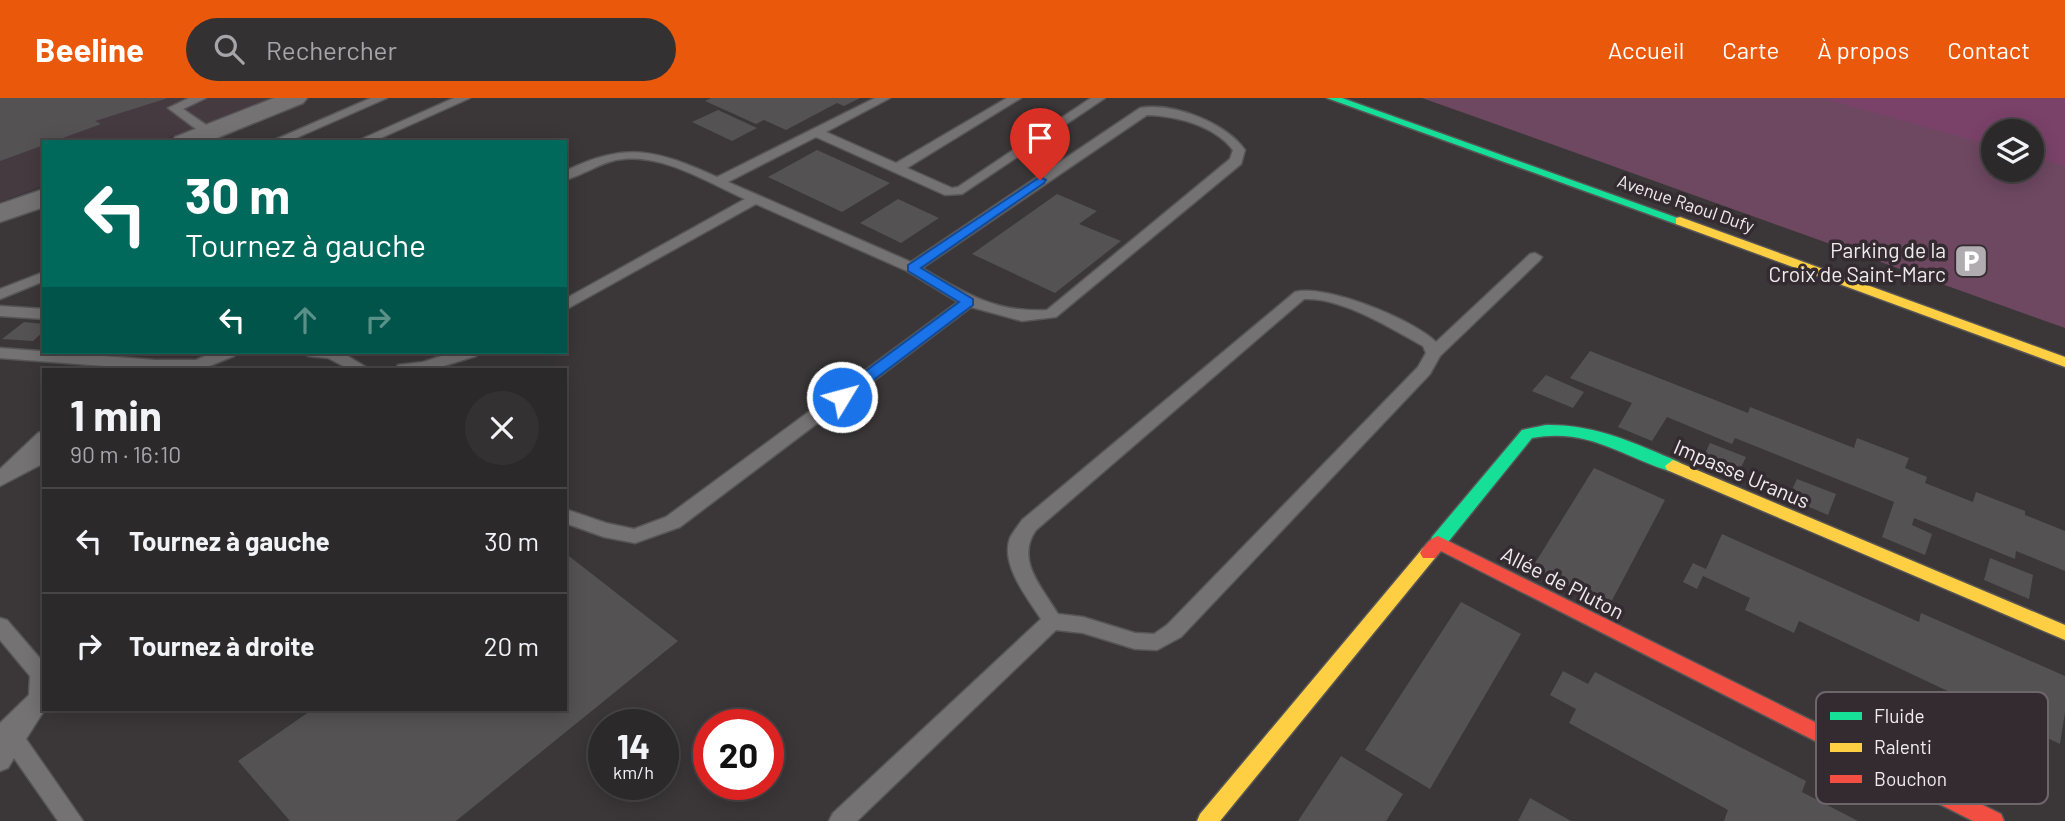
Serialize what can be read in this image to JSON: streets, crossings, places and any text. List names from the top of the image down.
{
  "streets": {
    "street": ["Avenue Raoul Dufy", "Impasse Uranus", "Allée de Pluton"]
  },
  "crossings": [
    ["Impasse Uranus", "Allée de Pluton"]
  ],
  "places": {
    "parking": ["Parking de la Croix de Saint-Marc"]
  },
  "legend": ["Fluide", "Ralenti", "Bouchon"],
  "page": {
    "header": "Beeline",
    "search": "Rechercher",
    "nav": [
      "Accueil",
      "Carte",
      "À propos",
      "Contact"
    ],
    "turn": ["30 m", "Tournez à gauche"],
    "heading": ["1 min", "90 m · 16:10"],
    "list": [
      {
        "name": "Tournez à gauche",
        "value": "30 m"
      },
      {
        "name": "Tournez à droite",
        "value": "20 m"
      }
    ],
    "speed": "14 km/h",
    "limit": "20"
  }
}
